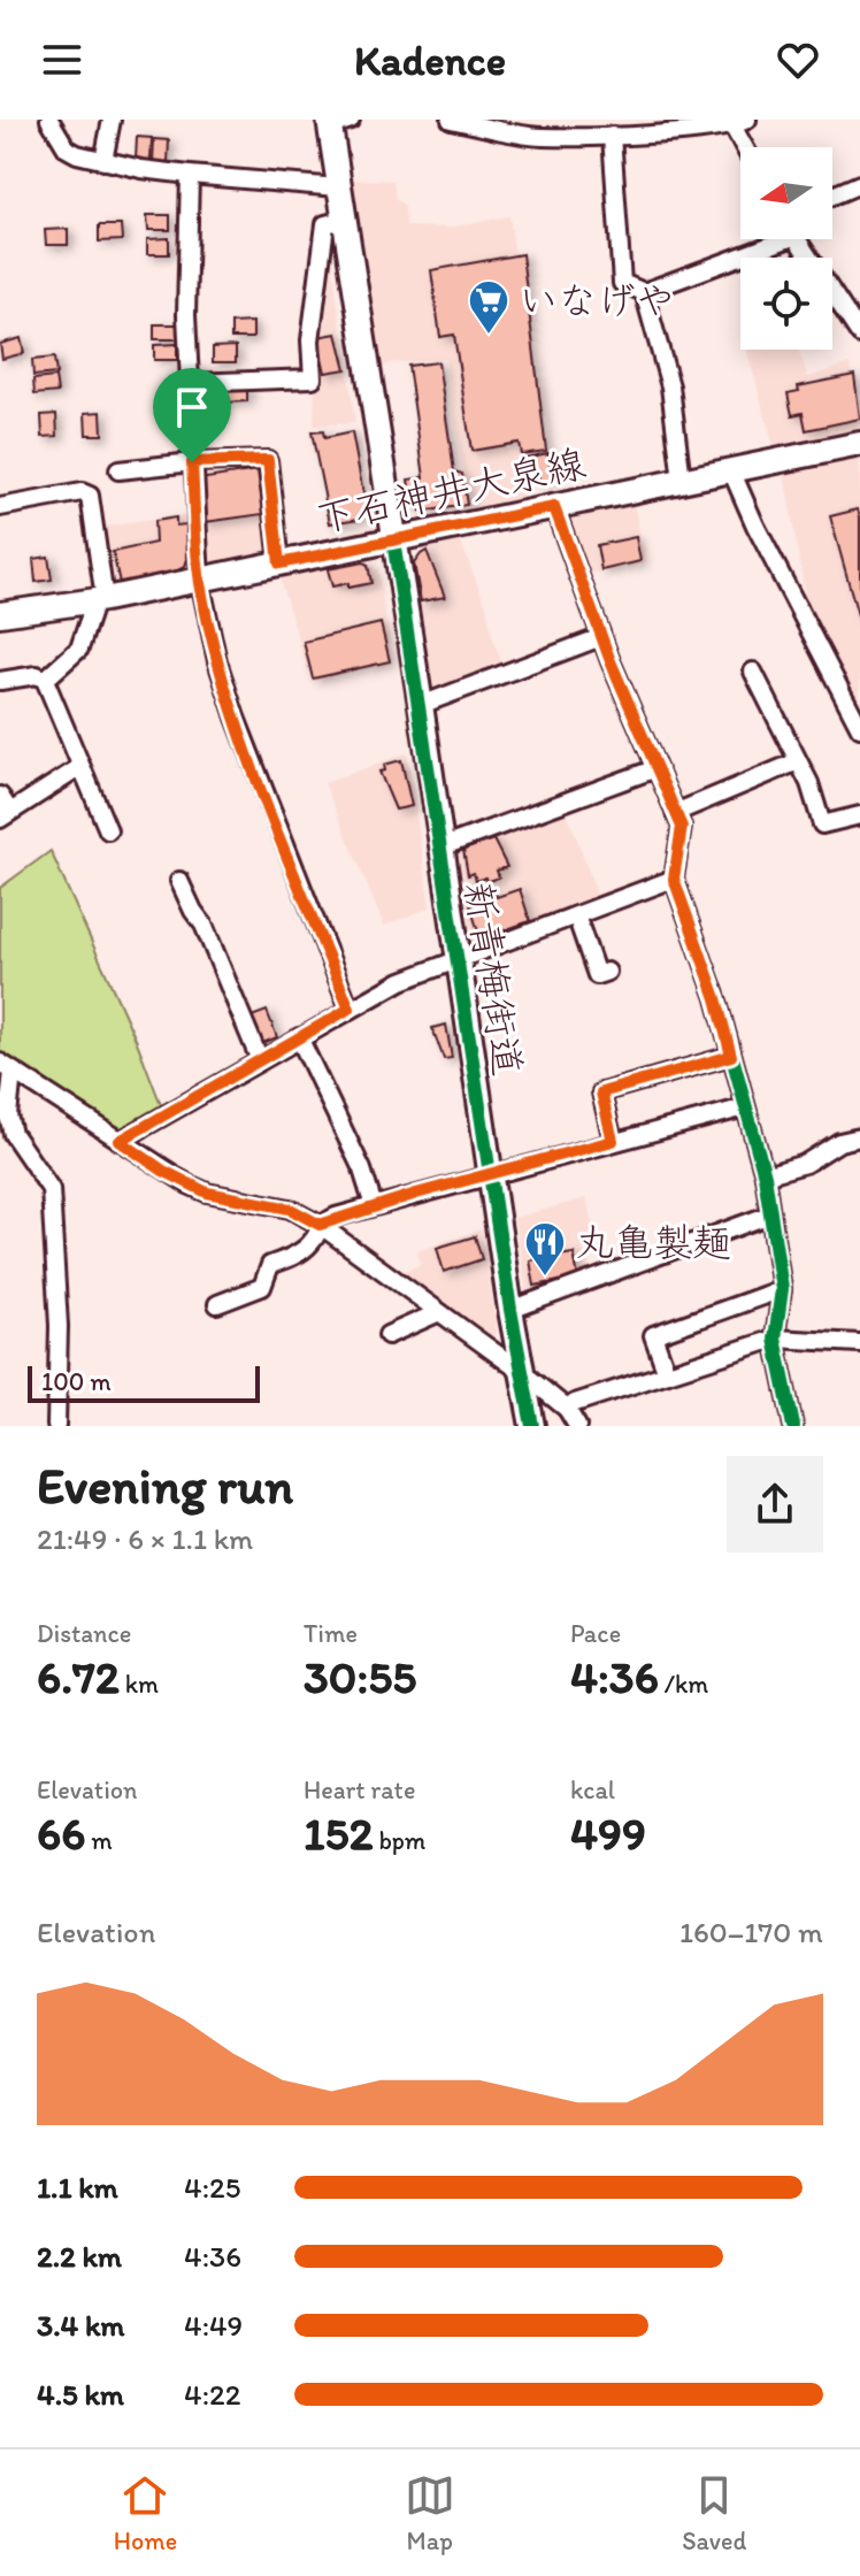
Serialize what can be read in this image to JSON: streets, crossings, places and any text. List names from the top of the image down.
{
  "streets": {
    "main road": ["下石神井大泉線", "新青梅街道"]
  },
  "crossings": [
    ["下石神井大泉線", "新青梅街道"]
  ],
  "places": {
    "supermarket": ["いなげや"],
    "restaurant": ["丸亀製麺"]
  },
  "scale_bar": "100 m",
  "north": "left",
  "page": {
    "header": "Kadence",
    "scale": "100 m",
    "heading": ["Evening run", "21:49 · 6 × 1.1 km"],
    "stats": [
      ["Distance", "6.72 km"],
      ["Time", "30:55"],
      ["Pace", "4:36 /km"],
      ["Elevation", "66 m"],
      ["Heart rate", "152 bpm"],
      ["kcal", "499"]
    ],
    "chart": ["Elevation", "160–170 m"],
    "list": [
      {
        "name": "1.1 km",
        "note": "4:25"
      },
      {
        "name": "2.2 km",
        "note": "4:36"
      },
      {
        "name": "3.4 km",
        "note": "4:49"
      },
      {
        "name": "4.5 km",
        "note": "4:22"
      }
    ],
    "tabs": ["Home", "Map", "Saved"]
  }
}
